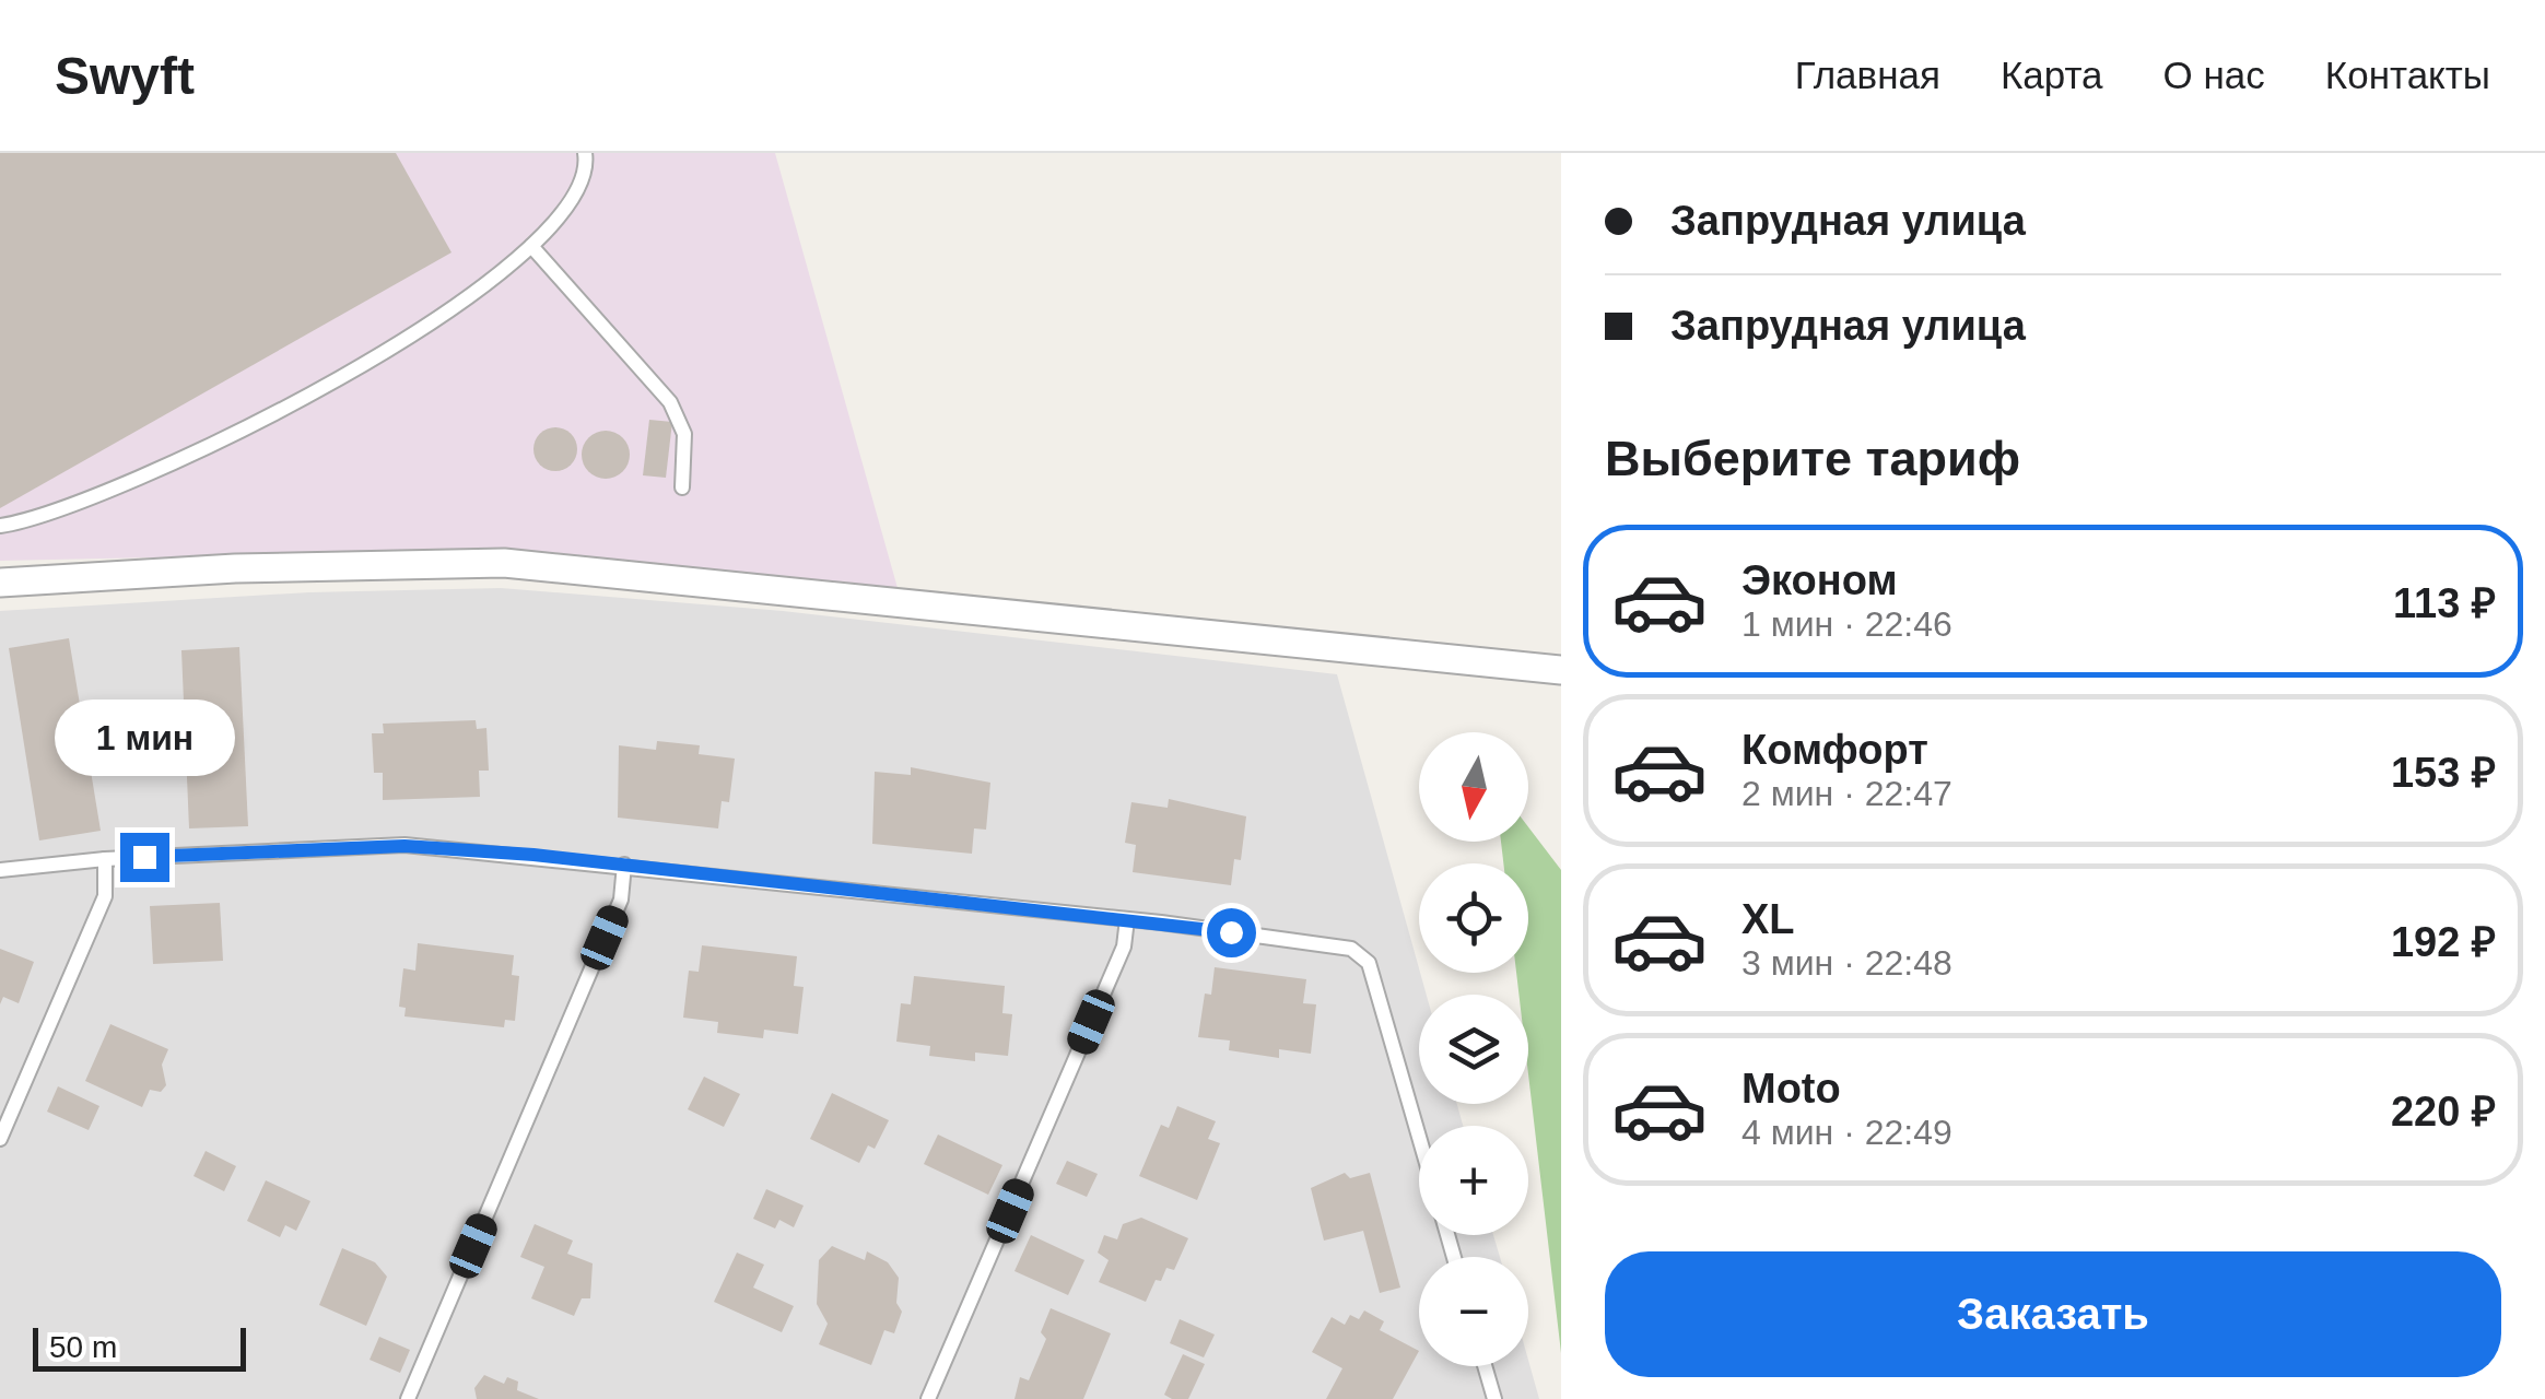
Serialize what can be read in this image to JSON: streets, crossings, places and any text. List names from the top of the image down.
{
  "scale_bar": "50 m",
  "north": "bottom",
  "page": {
    "header": "Swyft",
    "nav": [
      "Главная",
      "Карта",
      "О нас",
      "Контакты"
    ],
    "banner": ["Запрудная улица", "Запрудная улица"],
    "heading": "Выберите тариф",
    "list": [
      {
        "name": "Эконом",
        "note": "1 мин · 22:46",
        "value": "113 ₽"
      },
      {
        "name": "Комфорт",
        "note": "2 мин · 22:47",
        "value": "153 ₽"
      },
      {
        "name": "XL",
        "note": "3 мин · 22:48",
        "value": "192 ₽"
      },
      {
        "name": "Moto",
        "note": "4 мин · 22:49",
        "value": "220 ₽"
      }
    ],
    "bubble": "1 мин",
    "map_buttons": ["+", "−"],
    "buttons": "Заказать",
    "scale": "50 m"
  }
}
